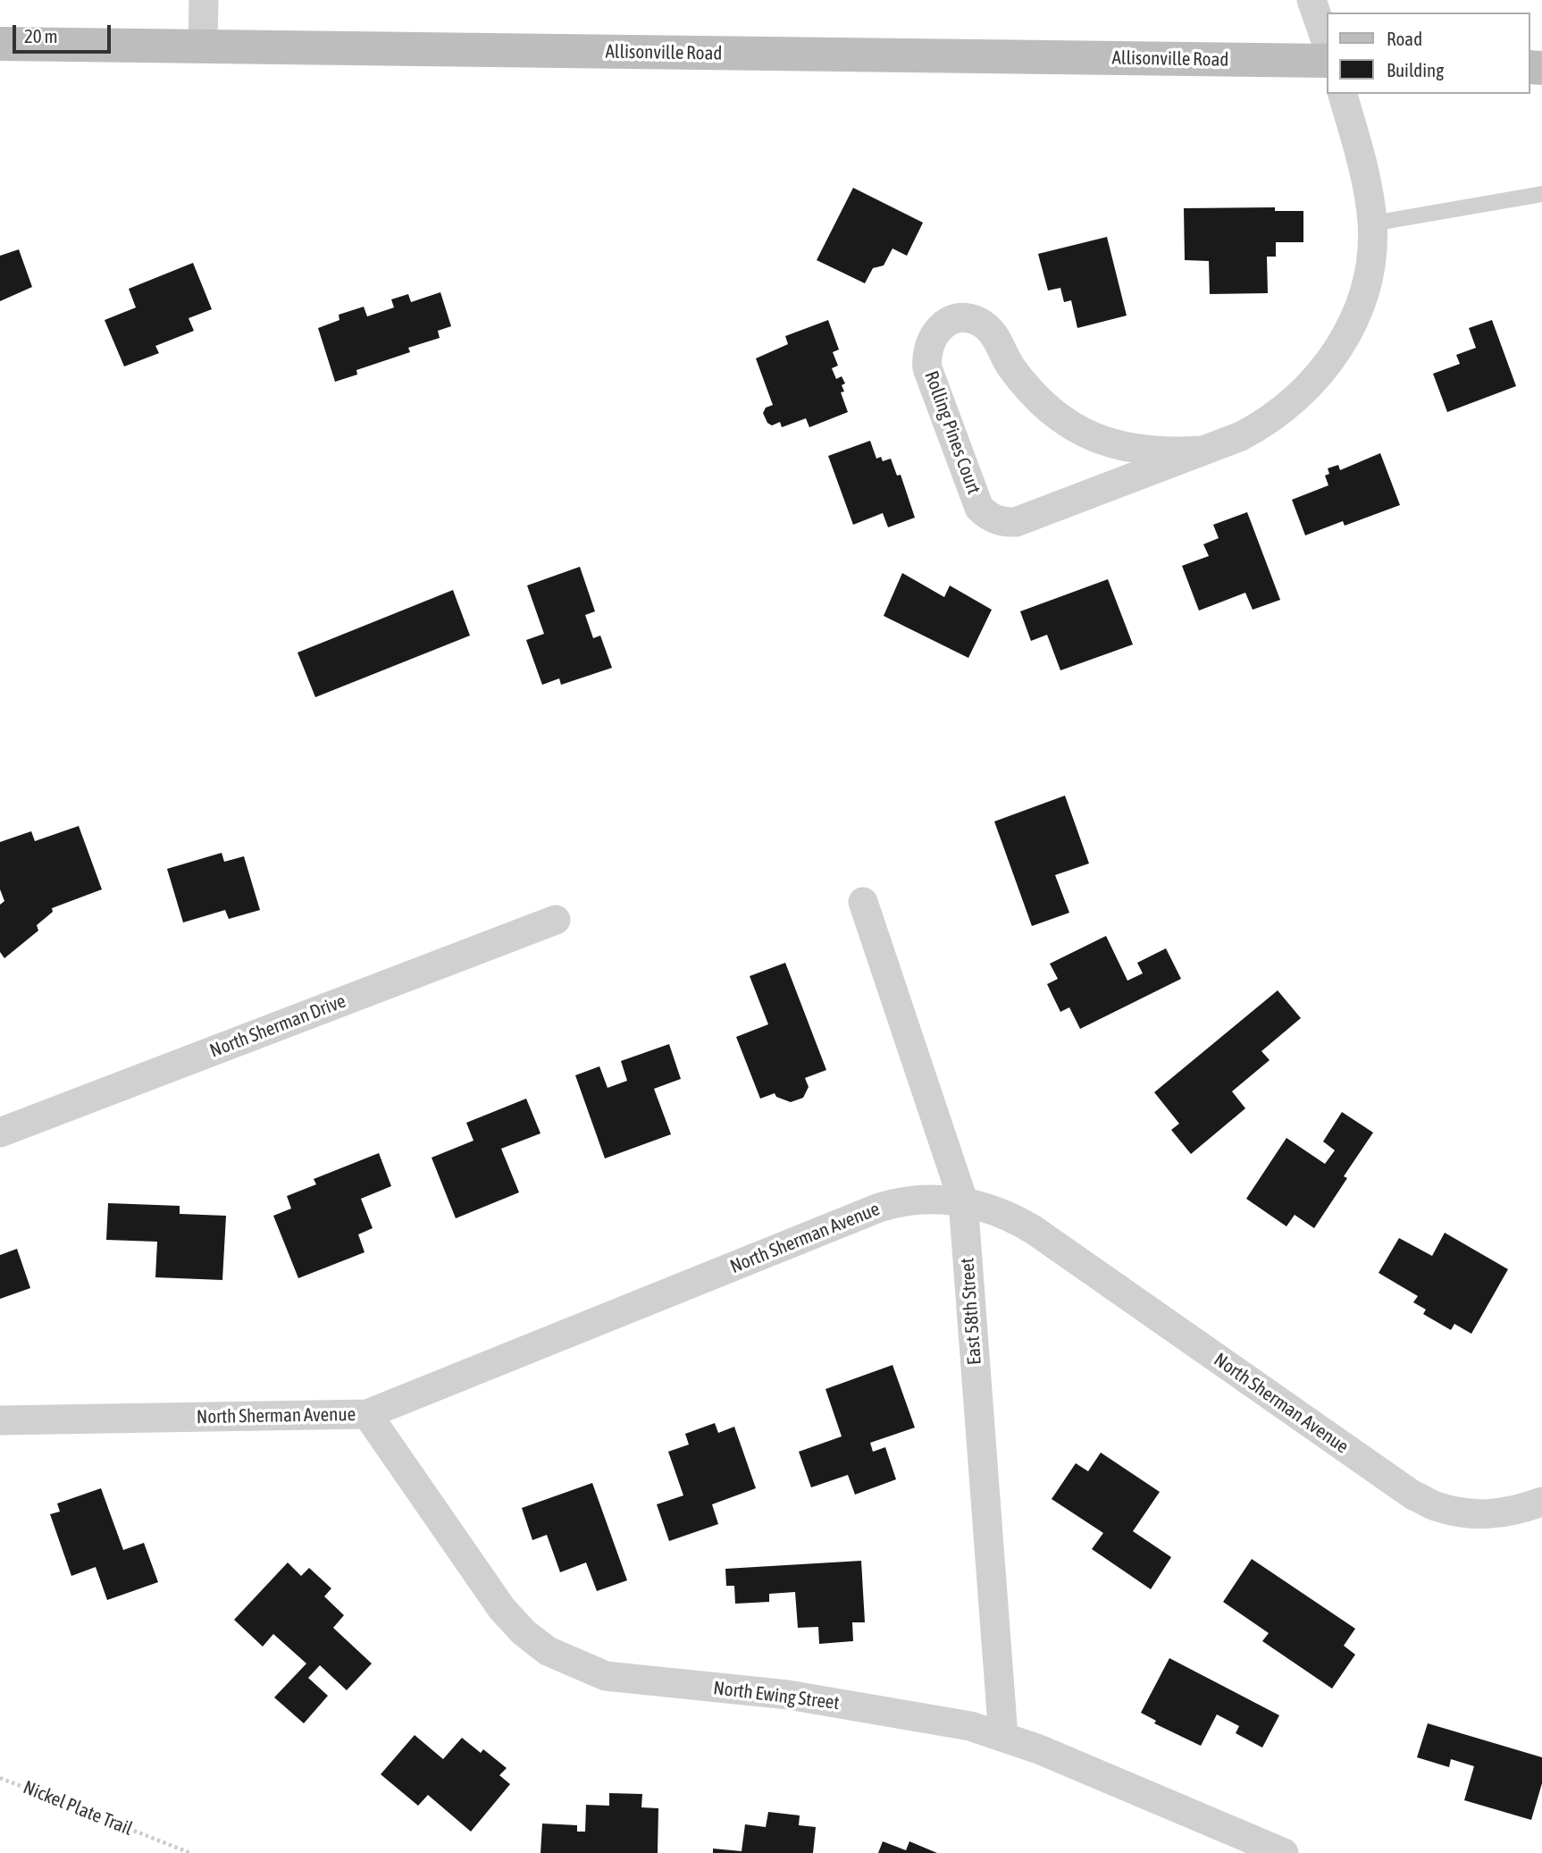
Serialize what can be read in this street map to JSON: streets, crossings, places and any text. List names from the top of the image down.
{
  "streets": {
    "main road": ["Allisonville Road"],
    "street": [
      "Rolling Pines Court",
      "North Sherman Drive",
      "North Sherman Avenue",
      "East 58th Street",
      "North Ewing Street"
    ],
    "path": ["Nickel Plate Trail"]
  },
  "crossings": [
    ["North Sherman Avenue", "East 58th Street"],
    ["North Sherman Avenue", "North Ewing Street"],
    ["East 58th Street", "North Ewing Street"]
  ],
  "legend": ["Road", "Building"],
  "scale_bar": "20 m"
}
